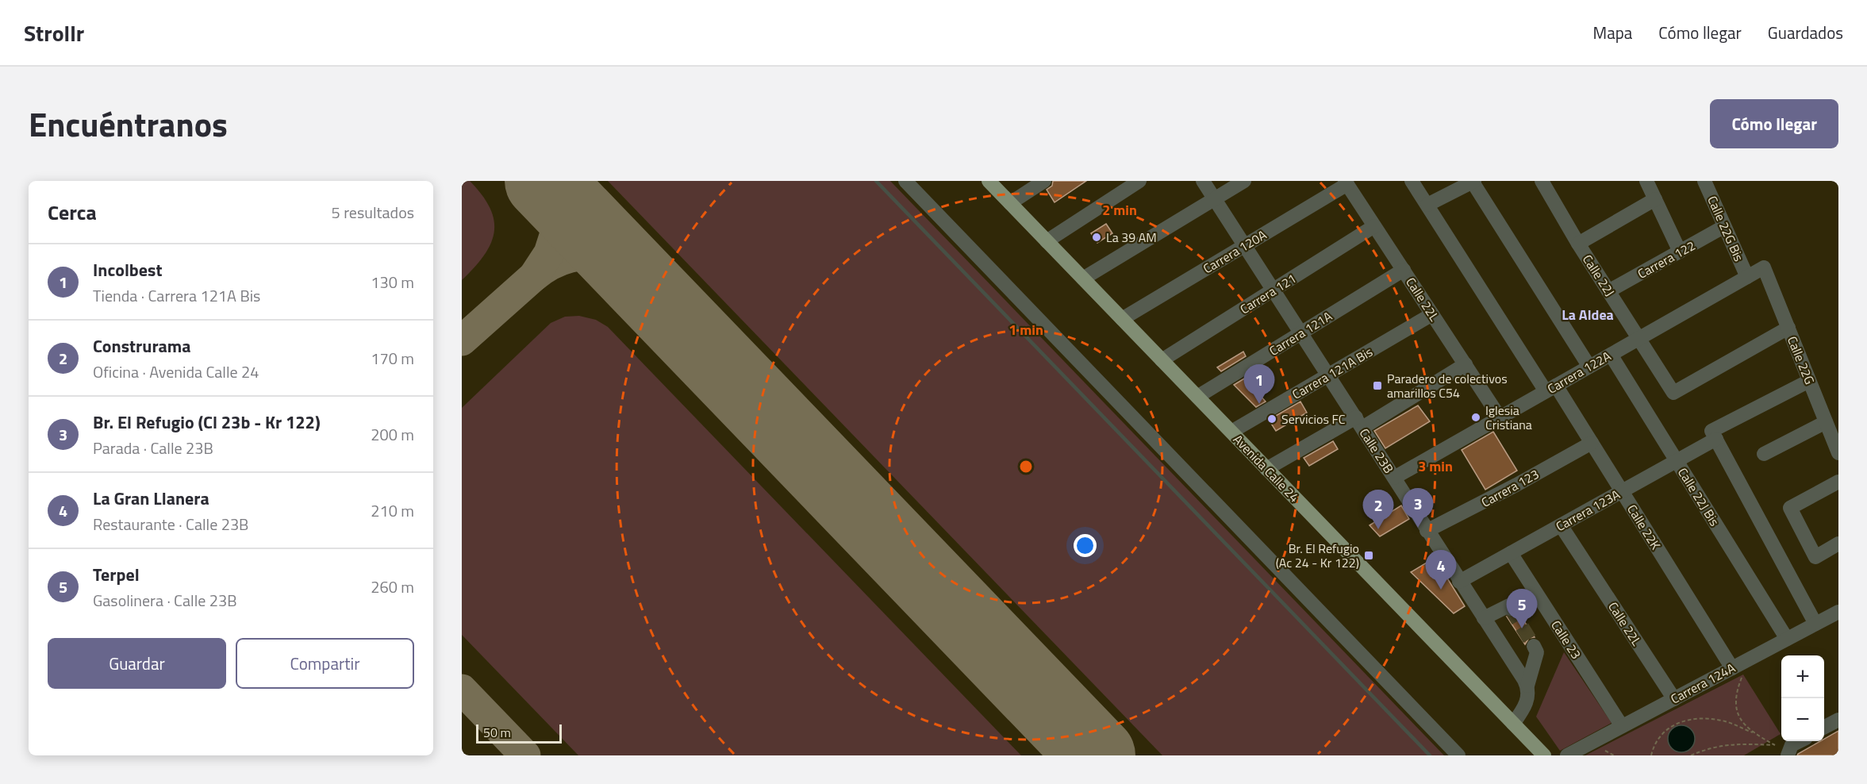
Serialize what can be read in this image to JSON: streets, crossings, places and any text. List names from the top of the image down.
{
  "streets": {
    "main road": ["Avenida Calle 24"],
    "street": [
      "Calle 22G Bis",
      "Carrera 120A",
      "Carrera 122",
      "Calle 22J",
      "Carrera 121",
      "Calle 22L",
      "Carrera 121A",
      "Calle 22G",
      "Carrera 122A",
      "Carrera 121A Bis",
      "Calle 23B",
      "Carrera 123",
      "Calle 22J Bis",
      "Carrera 123A",
      "Calle 22K",
      "Calle 23",
      "Carrera 124A"
    ]
  },
  "crossings": [
    ["Calle 22G Bis", "Carrera 122"],
    ["Calle 22G Bis", "Carrera 122A"],
    ["Carrera 120A", "Calle 22L"],
    ["Carrera 120A", "Calle 23B"],
    ["Carrera 120A", "Avenida Calle 24"],
    ["Carrera 122", "Calle 22J"],
    ["Calle 22J", "Calle 22G"],
    ["Calle 22J", "Carrera 122A"],
    ["Carrera 121", "Calle 22L"],
    ["Carrera 121", "Calle 23B"],
    ["Carrera 121", "Avenida Calle 24"],
    ["Calle 22L", "Carrera 121A"],
    ["Calle 22L", "Carrera 122A"],
    ["Calle 22L", "Carrera 121A Bis"],
    ["Calle 22L", "Carrera 123A"],
    ["Calle 22L", "Carrera 124A"],
    ["Carrera 121A", "Calle 23B"],
    ["Carrera 121A", "Avenida Calle 24"],
    ["Calle 22G", "Carrera 122A"],
    ["Calle 22G", "Carrera 123A"],
    ["Carrera 122A", "Calle 23B"],
    ["Carrera 122A", "Calle 22J Bis"],
    ["Carrera 122A", "Calle 22K"],
    ["Carrera 121A Bis", "Calle 23B"],
    ["Carrera 121A Bis", "Avenida Calle 24"],
    ["Calle 23B", "Carrera 123"],
    ["Calle 23B", "Carrera 123A"],
    ["Carrera 123", "Calle 22K"],
    ["Calle 22J Bis", "Carrera 123A"],
    ["Calle 22J Bis", "Carrera 124A"],
    ["Carrera 123A", "Calle 22K"],
    ["Carrera 123A", "Calle 23"],
    ["Calle 22K", "Carrera 124A"],
    ["Calle 23", "Carrera 124A"]
  ],
  "districts": ["La Aldea"],
  "places": {
    "other": ["La 39 AM", "Iglesia Cristiana", "Servicios FC"],
    "transit": ["Paradero de colectivos amarillos C54", "Br. El Refugio (Ac 24 - Kr 122)"]
  },
  "scale_bar": "50 m",
  "page": {
    "header": "Strollr",
    "nav": ["Mapa", "Cómo llegar", "Guardados"],
    "title": "Encuéntranos",
    "buttons": [
      "Cómo llegar",
      ["Guardar", "Compartir"]
    ],
    "heading": ["Cerca", "5 resultados"],
    "list": [
      {
        "mark": "1",
        "name": "Incolbest",
        "note": "Tienda · Carrera 121A Bis",
        "value": "130 m"
      },
      {
        "mark": "2",
        "name": "Construrama",
        "note": "Oficina · Avenida Calle 24",
        "value": "170 m"
      },
      {
        "mark": "3",
        "name": "Br. El Refugio (Cl 23b - Kr 122)",
        "note": "Parada · Calle 23B",
        "value": "200 m"
      },
      {
        "mark": "4",
        "name": "La Gran Llanera",
        "note": "Restaurante · Calle 23B",
        "value": "210 m"
      },
      {
        "mark": "5",
        "name": "Terpel",
        "note": "Gasolinera · Calle 23B",
        "value": "260 m"
      }
    ],
    "pins": [
      "1",
      "3",
      "2",
      "4",
      "5"
    ],
    "map_buttons": ["+", "−"],
    "scale": "50 m"
  },
  "rings": ["2 min", "1 min", "3 min"]
}
